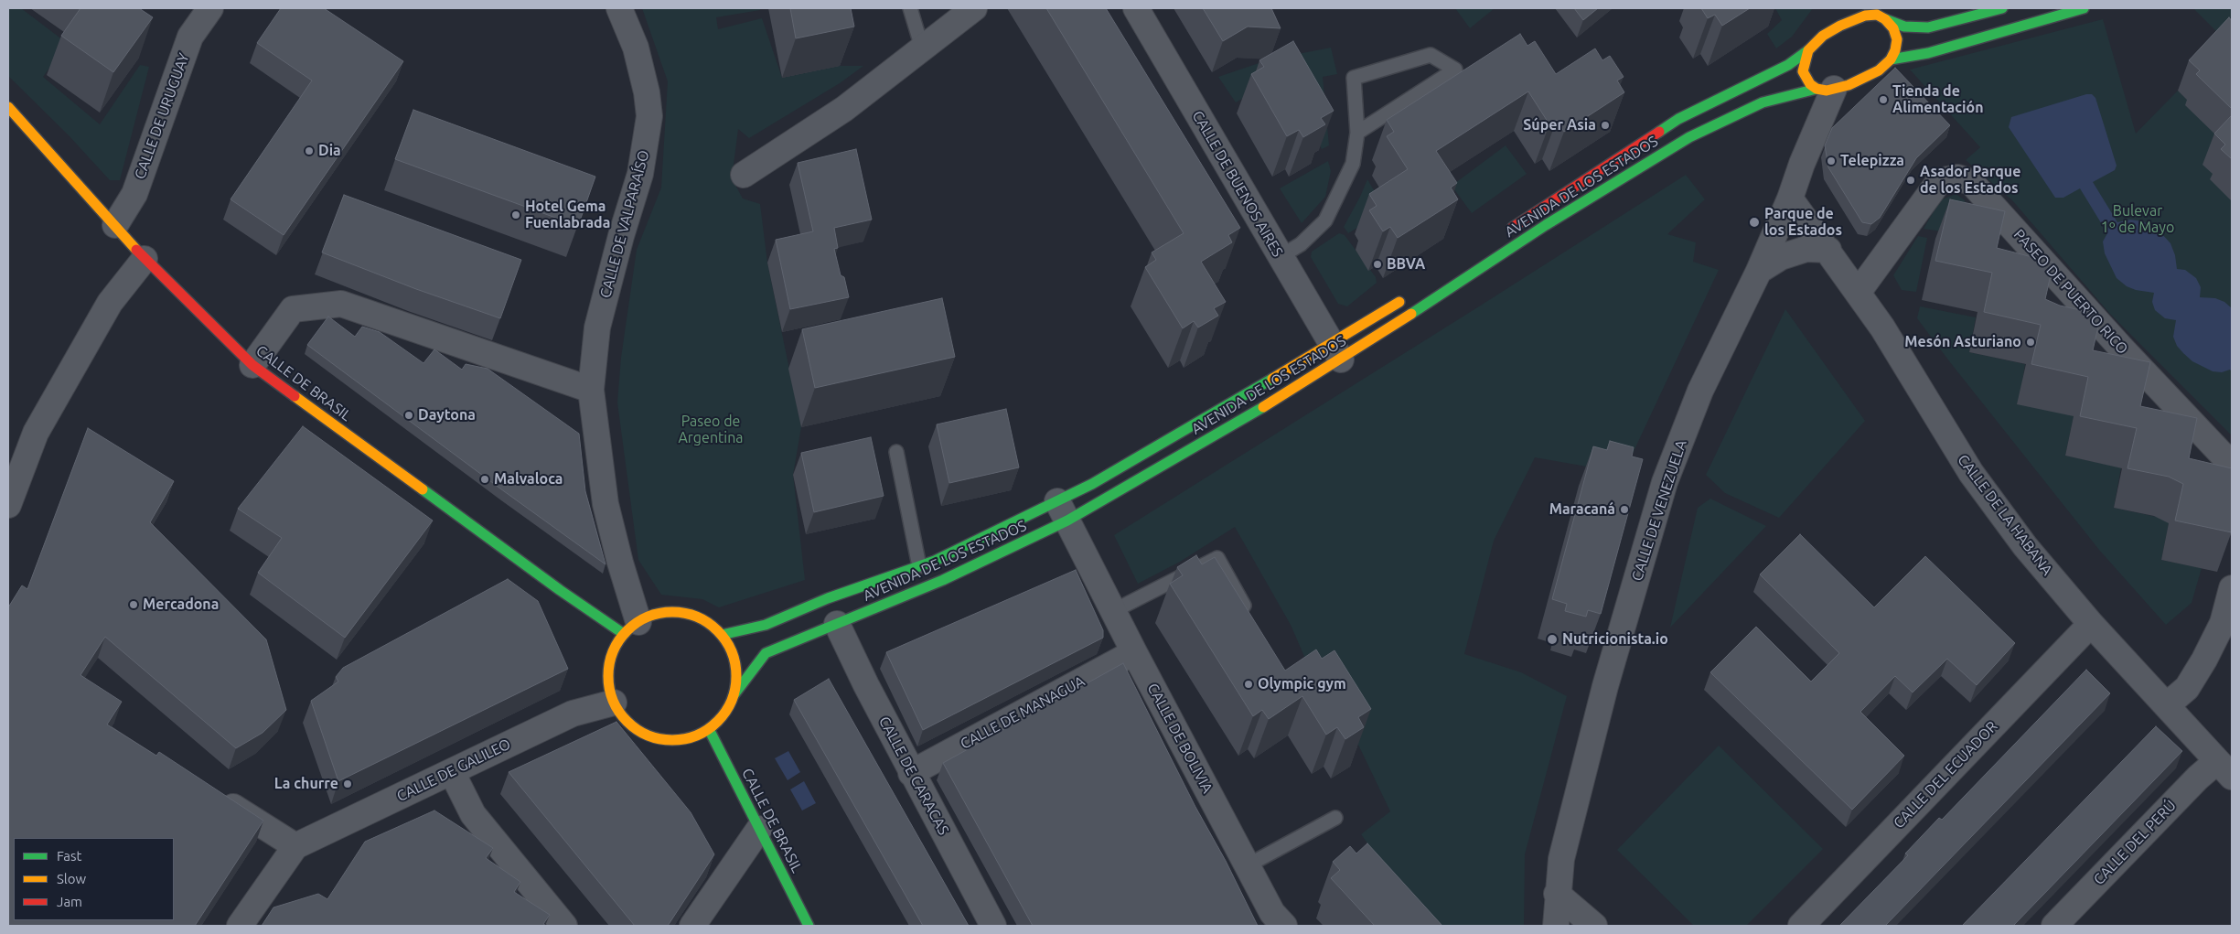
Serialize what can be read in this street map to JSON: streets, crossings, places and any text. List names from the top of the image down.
{
  "streets": {
    "street": [
      "CALLE DE URUGUAY",
      "CALLE DE BUENOS AIRES",
      "AVENIDA DE LOS ESTADOS",
      "CALLE DE VALPARAÍSO",
      "PASEO DE PUERTO RICO",
      "CALLE DE BRASIL",
      "CALLE DE VENEZUELA",
      "CALLE DE LA HABANA",
      "CALLE DE MANAGUA",
      "CALLE DE BOLIVIA",
      "CALLE DE GALILEO",
      "CALLE DEL ECUADOR",
      "CALLE DE CARACAS",
      "CALLE DEL PERÚ"
    ]
  },
  "crossings": [
    ["CALLE DE URUGUAY", "CALLE DE BRASIL"],
    ["CALLE DE BUENOS AIRES", "AVENIDA DE LOS ESTADOS"],
    ["AVENIDA DE LOS ESTADOS", "CALLE DE VALPARAÍSO"],
    ["AVENIDA DE LOS ESTADOS", "CALLE DE BRASIL"],
    ["AVENIDA DE LOS ESTADOS", "CALLE DE VENEZUELA"],
    ["AVENIDA DE LOS ESTADOS", "CALLE DE BOLIVIA"],
    ["AVENIDA DE LOS ESTADOS", "CALLE DE GALILEO"],
    ["AVENIDA DE LOS ESTADOS", "CALLE DE CARACAS"],
    ["CALLE DE VALPARAÍSO", "CALLE DE BRASIL"],
    ["CALLE DE VALPARAÍSO", "CALLE DE GALILEO"],
    ["PASEO DE PUERTO RICO", "CALLE DE LA HABANA"],
    ["CALLE DE BRASIL", "CALLE DE GALILEO"],
    ["CALLE DE VENEZUELA", "CALLE DE LA HABANA"],
    ["CALLE DE LA HABANA", "CALLE DEL ECUADOR"],
    ["CALLE DE LA HABANA", "CALLE DEL PERÚ"],
    ["CALLE DE MANAGUA", "CALLE DE BOLIVIA"],
    ["CALLE DE MANAGUA", "CALLE DE CARACAS"]
  ],
  "parks": ["Bulevar 1º de Mayo", "Paseo de Argentina"],
  "places": [
    "Tienda de Alimentación",
    "Súper Asia",
    "Dia",
    "Telepizza",
    "Asador Parque de los Estados",
    "Hotel Gema Fuenlabrada",
    "Parque de los Estados",
    "BBVA",
    "Mesón Asturiano",
    "Daytona",
    "Malvaloca",
    "Maracaná",
    "Mercadona",
    "Nutricionista.io",
    "Olympic gym",
    "La churre"
  ],
  "legend": ["Fast", "Slow", "Jam"]
}
